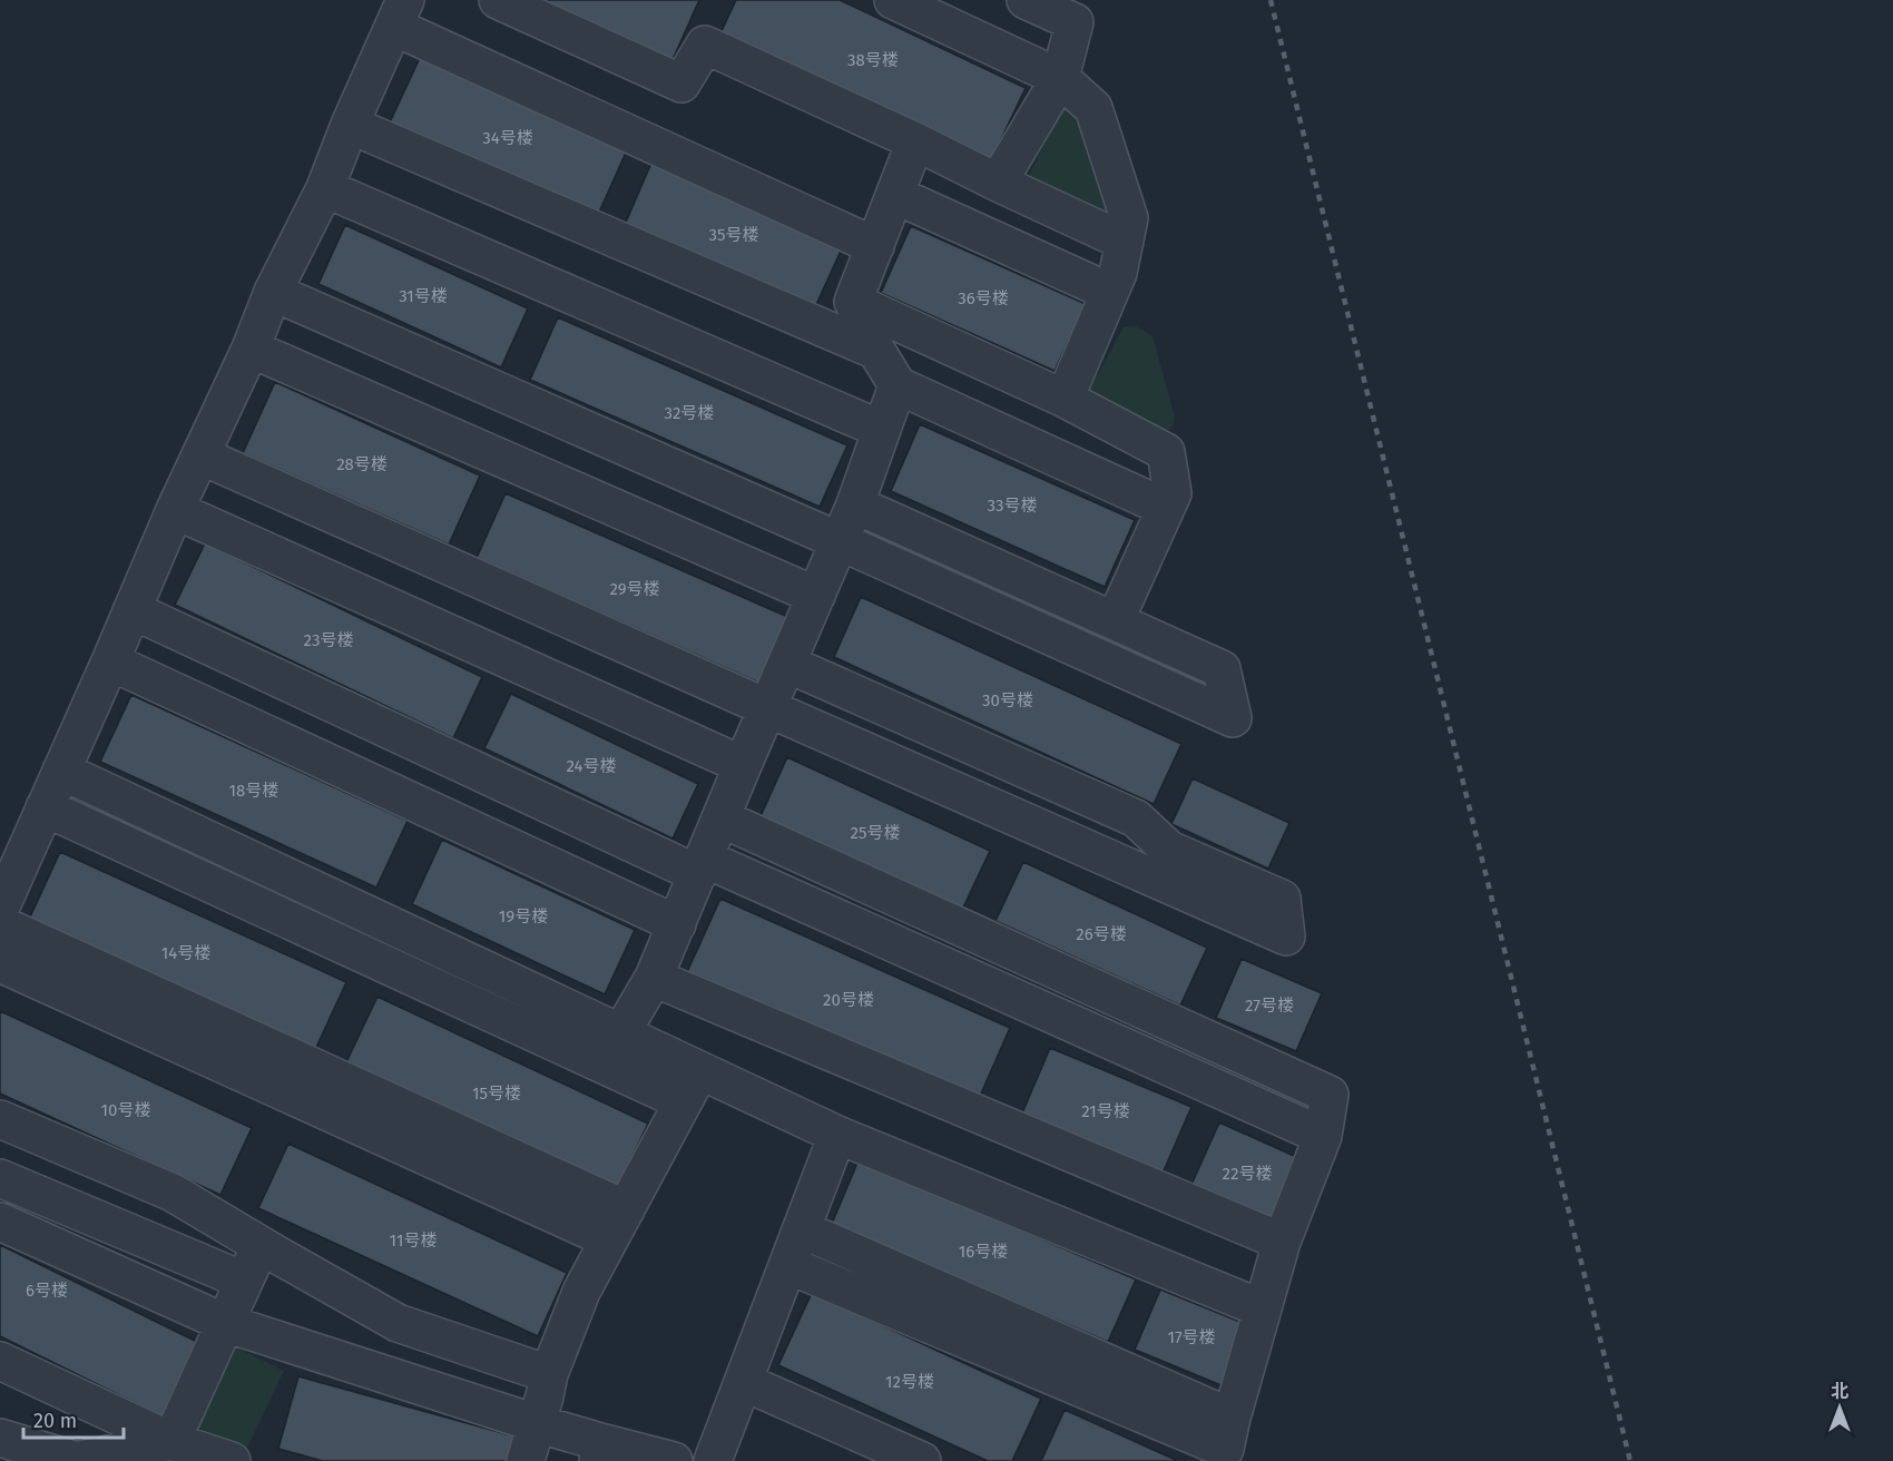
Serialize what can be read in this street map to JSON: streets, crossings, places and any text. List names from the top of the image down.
{
  "house_numbers": [
    "38号楼",
    "34号楼",
    "35号楼",
    "31号楼",
    "36号楼",
    "32号楼",
    "28号楼",
    "33号楼",
    "29号楼",
    "23号楼",
    "30号楼",
    "24号楼",
    "18号楼",
    "25号楼",
    "19号楼",
    "26号楼",
    "14号楼",
    "20号楼",
    "27号楼",
    "15号楼",
    "10号楼",
    "21号楼",
    "22号楼",
    "11号楼",
    "16号楼",
    "6号楼",
    "17号楼",
    "12号楼"
  ],
  "scale_bar": "20 m",
  "north": "top"
}
